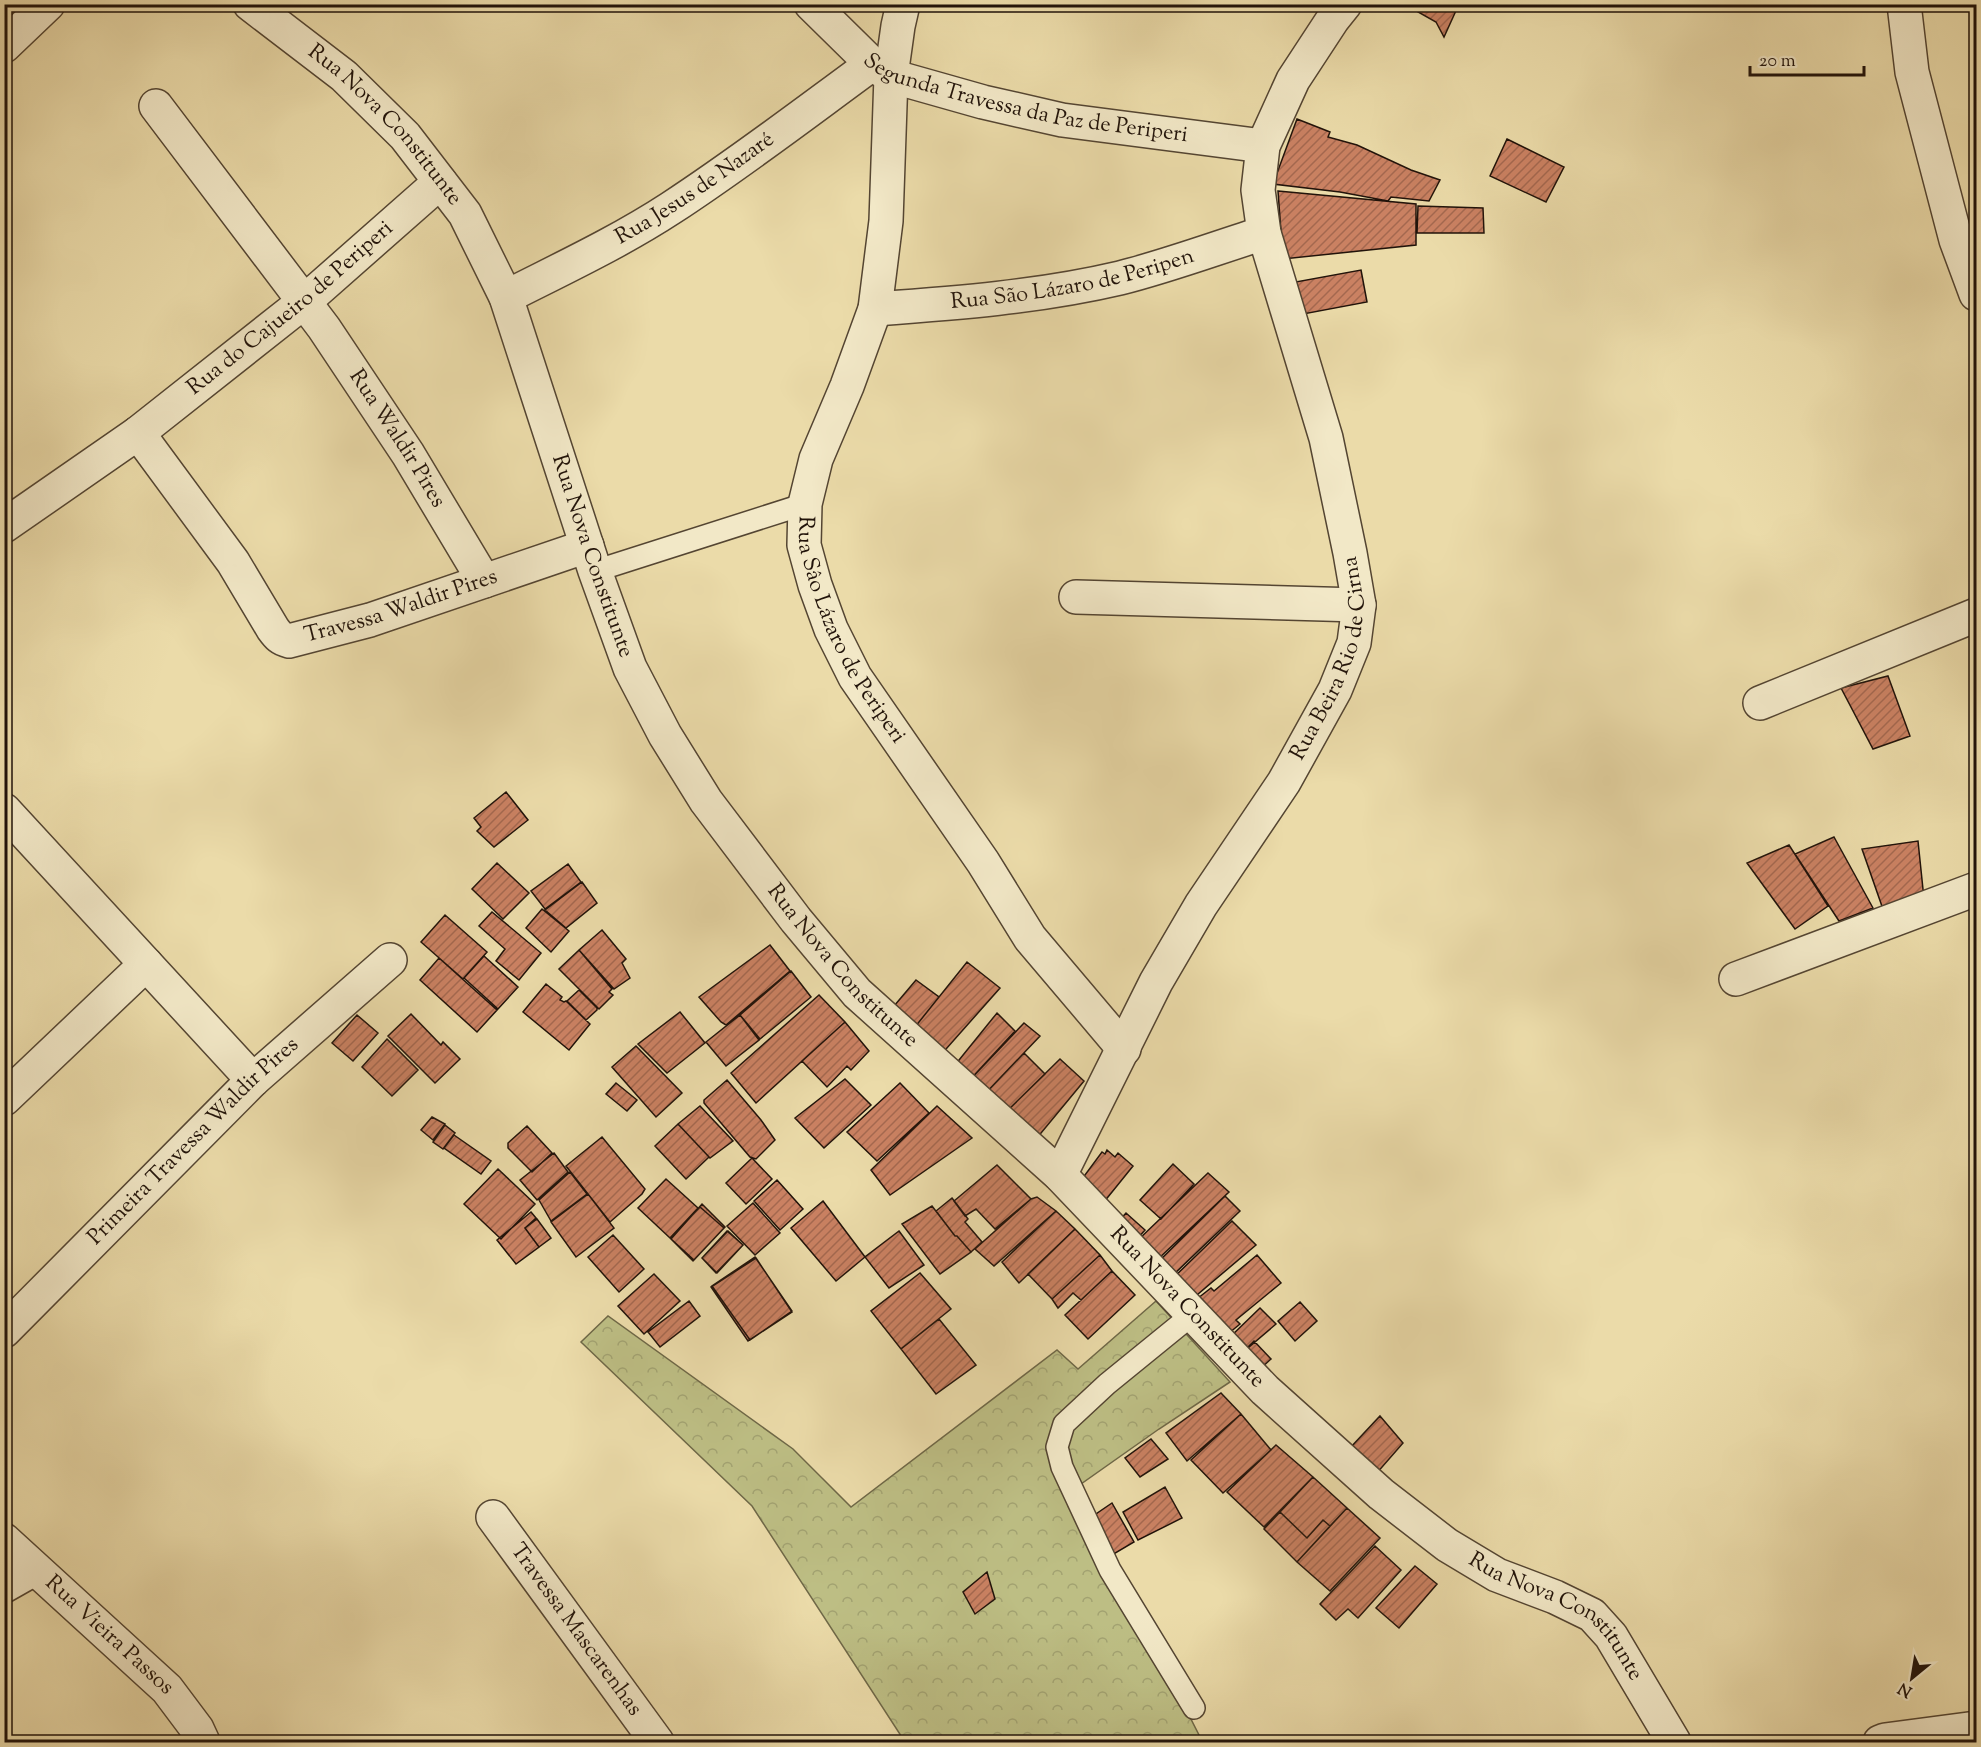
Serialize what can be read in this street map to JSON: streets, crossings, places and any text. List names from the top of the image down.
{
  "streets": {
    "street": [
      "Segunda Travessa da Paz de Periperi",
      "Rua Nova Constitunte",
      "Rua Jesus de Nazaré",
      "Rua São Lázaro de Peripen",
      "Rua do Cajueiro de Periperi",
      "Rua Waldir Pires",
      "Travessa Waldir Pires",
      "Rua Sâo Lázaro de Periperi",
      "Rua Beira Rio de Cirna",
      "Primeira Travessa Waldir Pires",
      "Travessa Mascarenhas",
      "Rua Vieira Passos"
    ]
  },
  "crossings": [
    ["Segunda Travessa da Paz de Periperi", "Rua Jesus de Nazaré"],
    ["Segunda Travessa da Paz de Periperi", "Rua Sâo Lázaro de Periperi"],
    ["Segunda Travessa da Paz de Periperi", "Rua Beira Rio de Cirna"],
    ["Rua Nova Constitunte", "Rua Jesus de Nazaré"],
    ["Rua Nova Constitunte", "Rua do Cajueiro de Periperi"],
    ["Rua Nova Constitunte", "Travessa Waldir Pires"],
    ["Rua Nova Constitunte", "Rua Beira Rio de Cirna"],
    ["Rua Jesus de Nazaré", "Rua Sâo Lázaro de Periperi"],
    ["Rua São Lázaro de Peripen", "Rua Sâo Lázaro de Periperi"],
    ["Rua São Lázaro de Peripen", "Rua Beira Rio de Cirna"],
    ["Rua do Cajueiro de Periperi", "Rua Waldir Pires"],
    ["Rua do Cajueiro de Periperi", "Travessa Waldir Pires"],
    ["Rua Waldir Pires", "Travessa Waldir Pires"],
    ["Rua Sâo Lázaro de Periperi", "Rua Beira Rio de Cirna"]
  ],
  "scale_bar": "20 m",
  "north": "bottom left"
}
